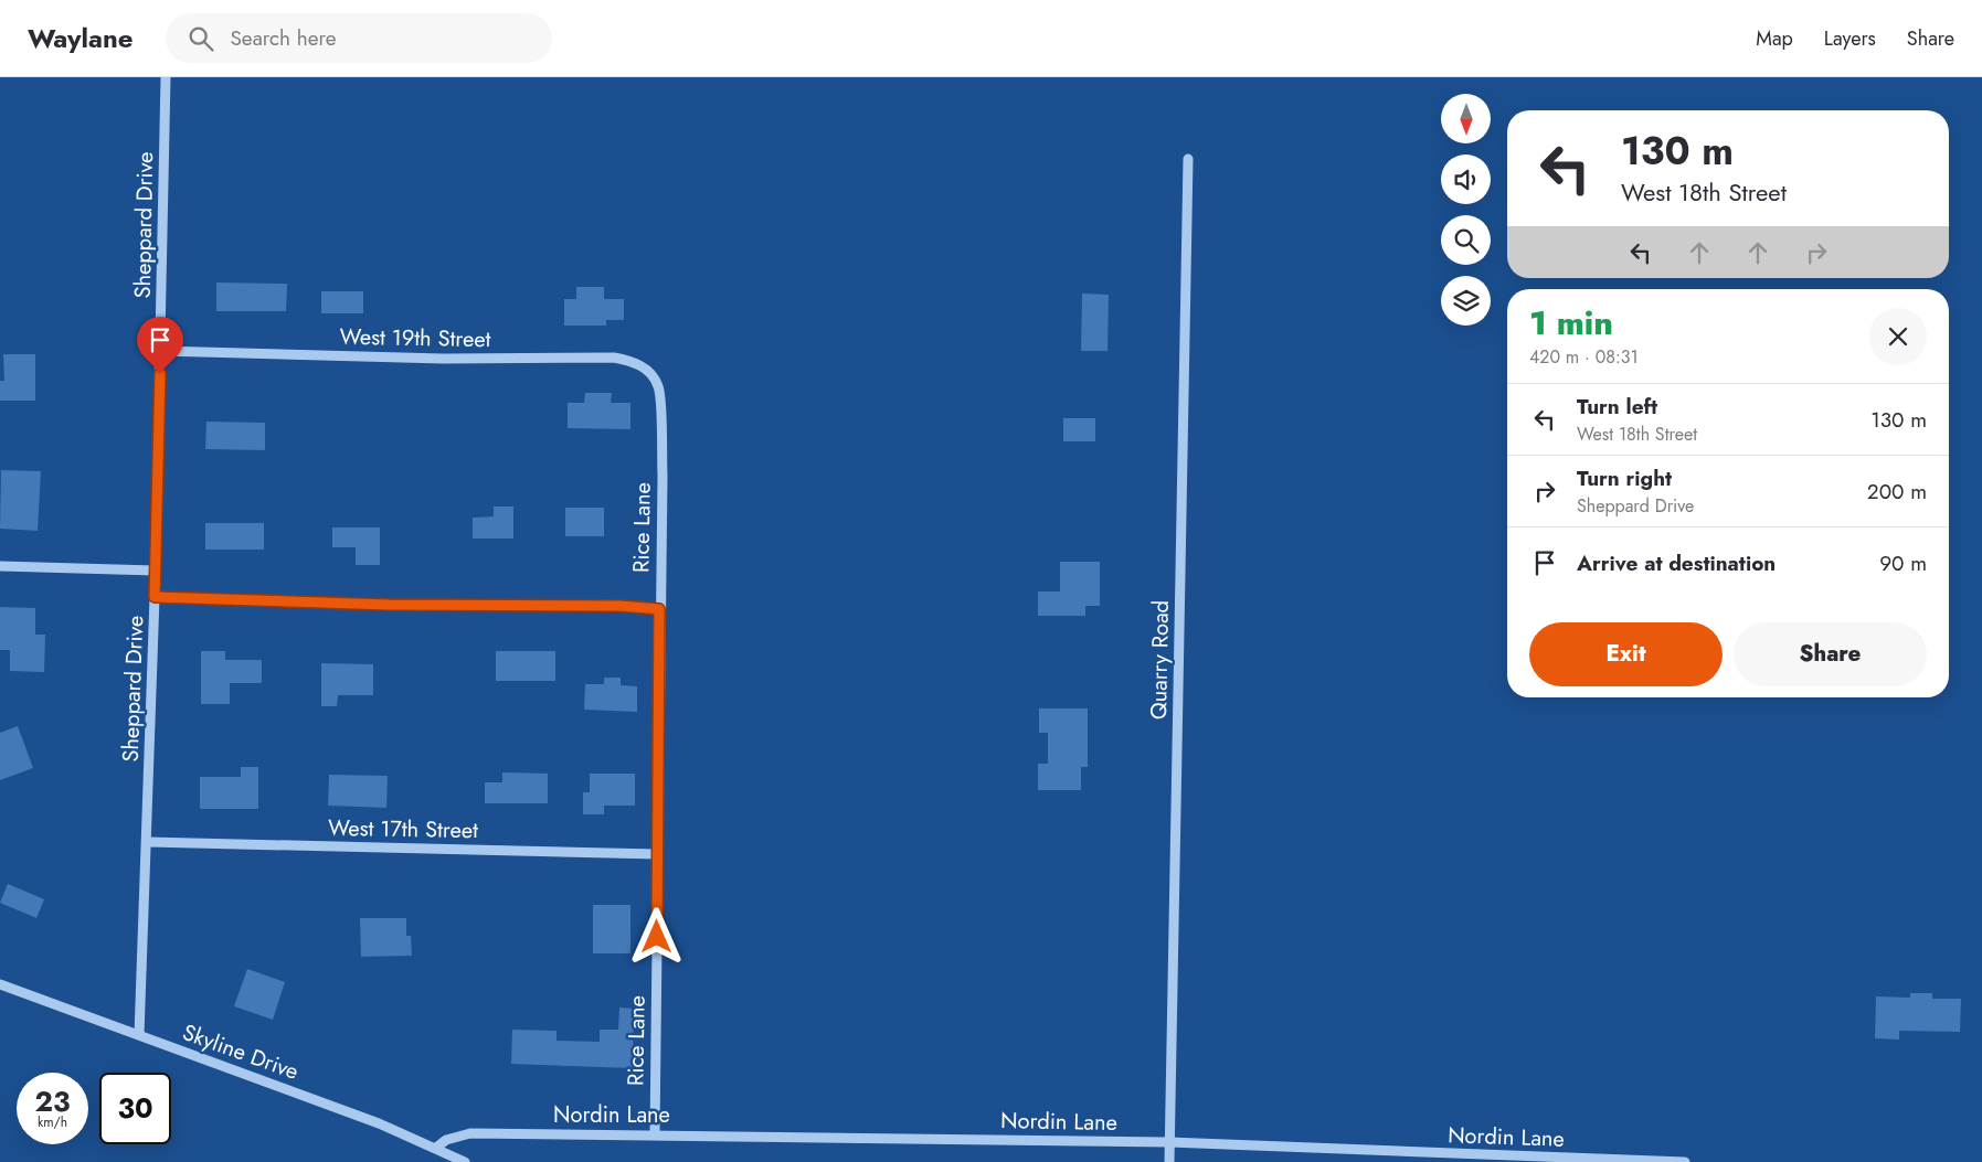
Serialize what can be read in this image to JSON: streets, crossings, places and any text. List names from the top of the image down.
{
  "streets": {
    "street": [
      "Sheppard Drive",
      "West 19th Street",
      "Rice Lane",
      "Quarry Road",
      "West 17th Street",
      "Skyline Drive",
      "Nordin Lane"
    ]
  },
  "crossings": [
    ["Sheppard Drive", "West 19th Street"],
    ["Sheppard Drive", "West 17th Street"],
    ["Sheppard Drive", "Skyline Drive"],
    ["West 19th Street", "Rice Lane"],
    ["Rice Lane", "West 17th Street"],
    ["Rice Lane", "Nordin Lane"],
    ["Quarry Road", "Nordin Lane"],
    ["Skyline Drive", "Nordin Lane"]
  ],
  "north": "bottom",
  "page": {
    "header": "Waylane",
    "search": "Search here",
    "nav": ["Map", "Layers", "Share"],
    "turn": ["130 m", "West 18th Street"],
    "heading": ["1 min", "420 m · 08:31"],
    "list": [
      {
        "name": "Turn left",
        "note": "West 18th Street",
        "value": "130 m"
      },
      {
        "name": "Turn right",
        "note": "Sheppard Drive",
        "value": "200 m"
      },
      {
        "name": "Arrive at destination",
        "value": "90 m"
      }
    ],
    "buttons": ["Exit", "Share"],
    "speed": "23 km/h",
    "limit": "30"
  }
}
